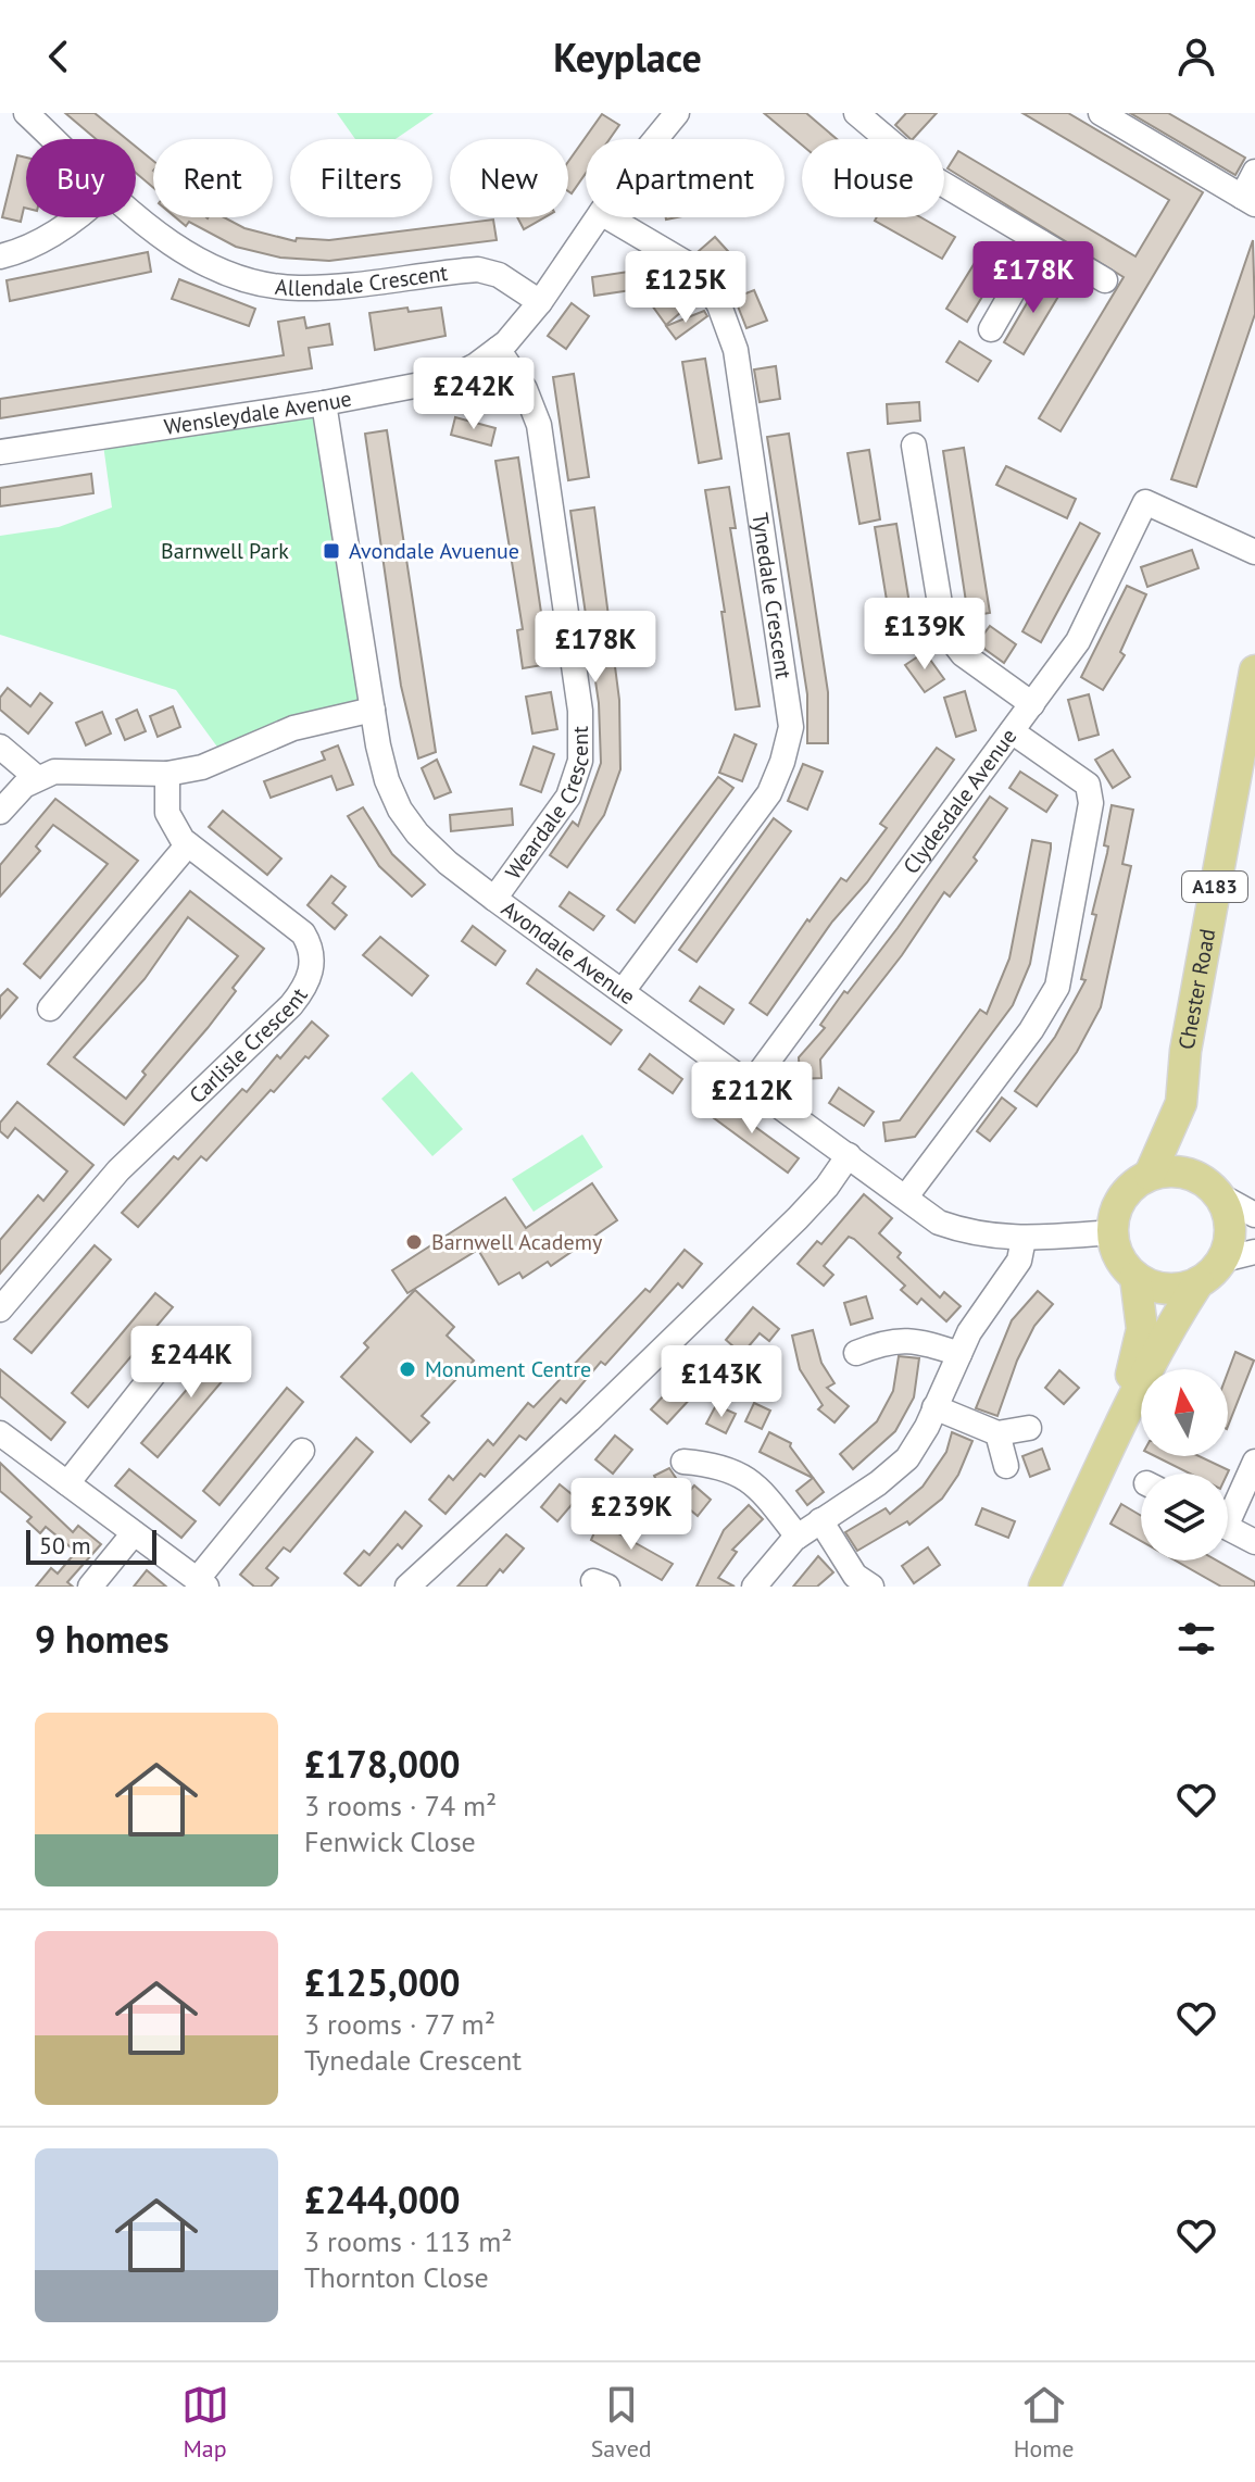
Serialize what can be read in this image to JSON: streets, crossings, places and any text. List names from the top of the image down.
{
  "streets": {
    "main road": ["A183", "Chester Road"],
    "street": [
      "Allendale Crescent",
      "Wensleydale Avenue",
      "Tynedale Crescent",
      "Weardale Crescent",
      "Clydesdale Avenue",
      "Avondale Avenue",
      "Carlisle Crescent"
    ]
  },
  "crossings": [
    ["Allendale Crescent", "Wensleydale Avenue"],
    ["Wensleydale Avenue", "Weardale Crescent"],
    ["Wensleydale Avenue", "Avondale Avenue"],
    ["Tynedale Crescent", "Avondale Avenue"],
    ["Weardale Crescent", "Avondale Avenue"],
    ["Clydesdale Avenue", "Avondale Avenue"],
    ["A183", "Avondale Avenue"],
    ["A183", "Chester Road"]
  ],
  "parks": ["Barnwell Park"],
  "places": {
    "transit": ["Avondale Avuenue"],
    "other": ["Barnwell Academy", "Monument Centre"]
  },
  "scale_bar": "50 m",
  "north": "top",
  "page": {
    "header": "Keyplace",
    "chip": [
      "Buy",
      "Rent",
      "Filters",
      "New",
      "Apartment",
      "House"
    ],
    "price": [
      "£178K",
      "£125K",
      "£242K",
      "£139K",
      "£178K",
      "£212K",
      "£244K",
      "£143K",
      "£239K"
    ],
    "scale": "50 m",
    "heading": "9 homes",
    "list": [
      {
        "name": "£178,000",
        "note": "3 rooms · 74 m² · Fenwick Close"
      },
      {
        "name": "£125,000",
        "note": "3 rooms · 77 m² · Tynedale Crescent"
      },
      {
        "name": "£244,000",
        "note": "3 rooms · 113 m² · Thornton Close"
      }
    ],
    "tabs": ["Map", "Saved", "Home"]
  }
}
